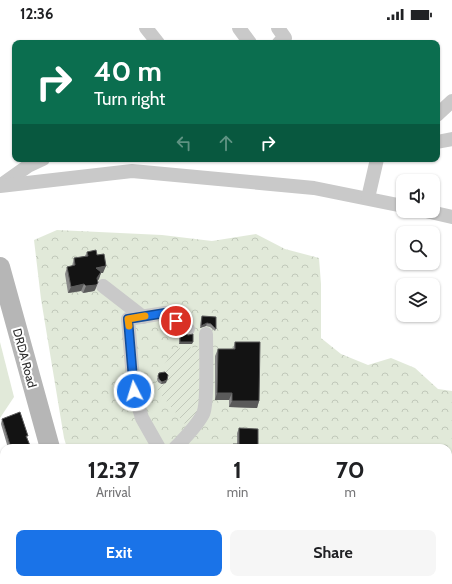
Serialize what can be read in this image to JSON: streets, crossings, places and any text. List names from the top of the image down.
{
  "streets": {
    "main road": ["DRDA Road"]
  },
  "page": {
    "status": "12:36",
    "turn": ["40 m", "Turn right"],
    "eta": [
      "12:37",
      "Arrival",
      "1",
      "min",
      "70",
      "m"
    ],
    "buttons": ["Exit", "Share"]
  }
}
